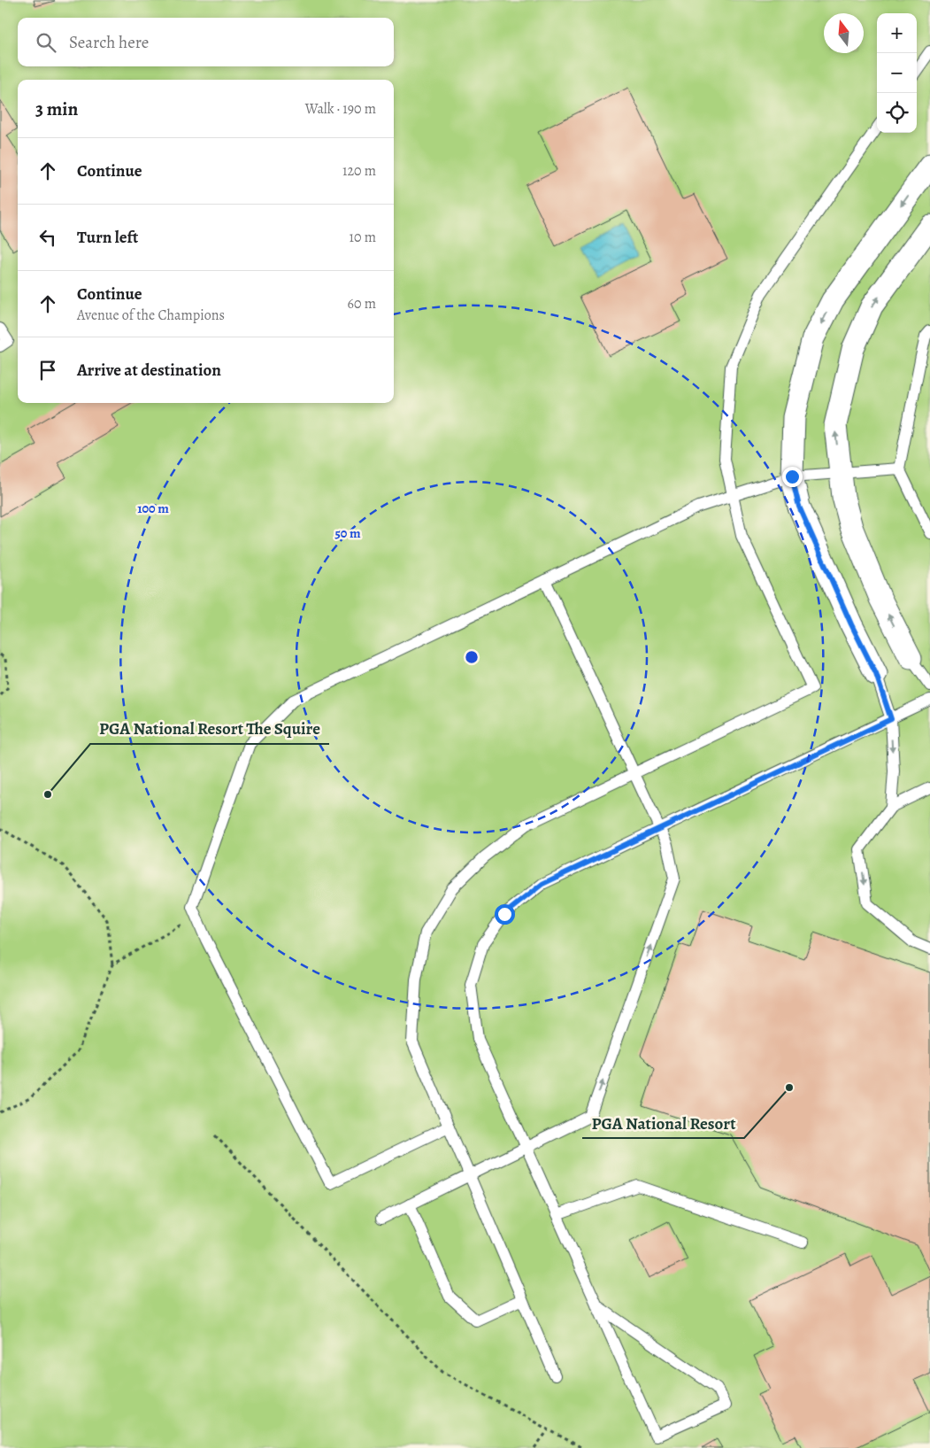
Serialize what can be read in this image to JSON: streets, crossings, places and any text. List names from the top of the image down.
{
  "places": ["PGA National Resort The Squire", "PGA National Resort"],
  "north": "top",
  "page": {
    "map_buttons": ["+", "−"],
    "search": "Search here",
    "heading": ["3 min", "Walk · 190 m"],
    "list": [
      ["Continue", "120 m"],
      ["Turn left", "10 m"],
      ["Continue", "Avenue of the Champions", "60 m"],
      "Arrive at destination"
    ]
  },
  "rings": ["100 m", "50 m"]
}
